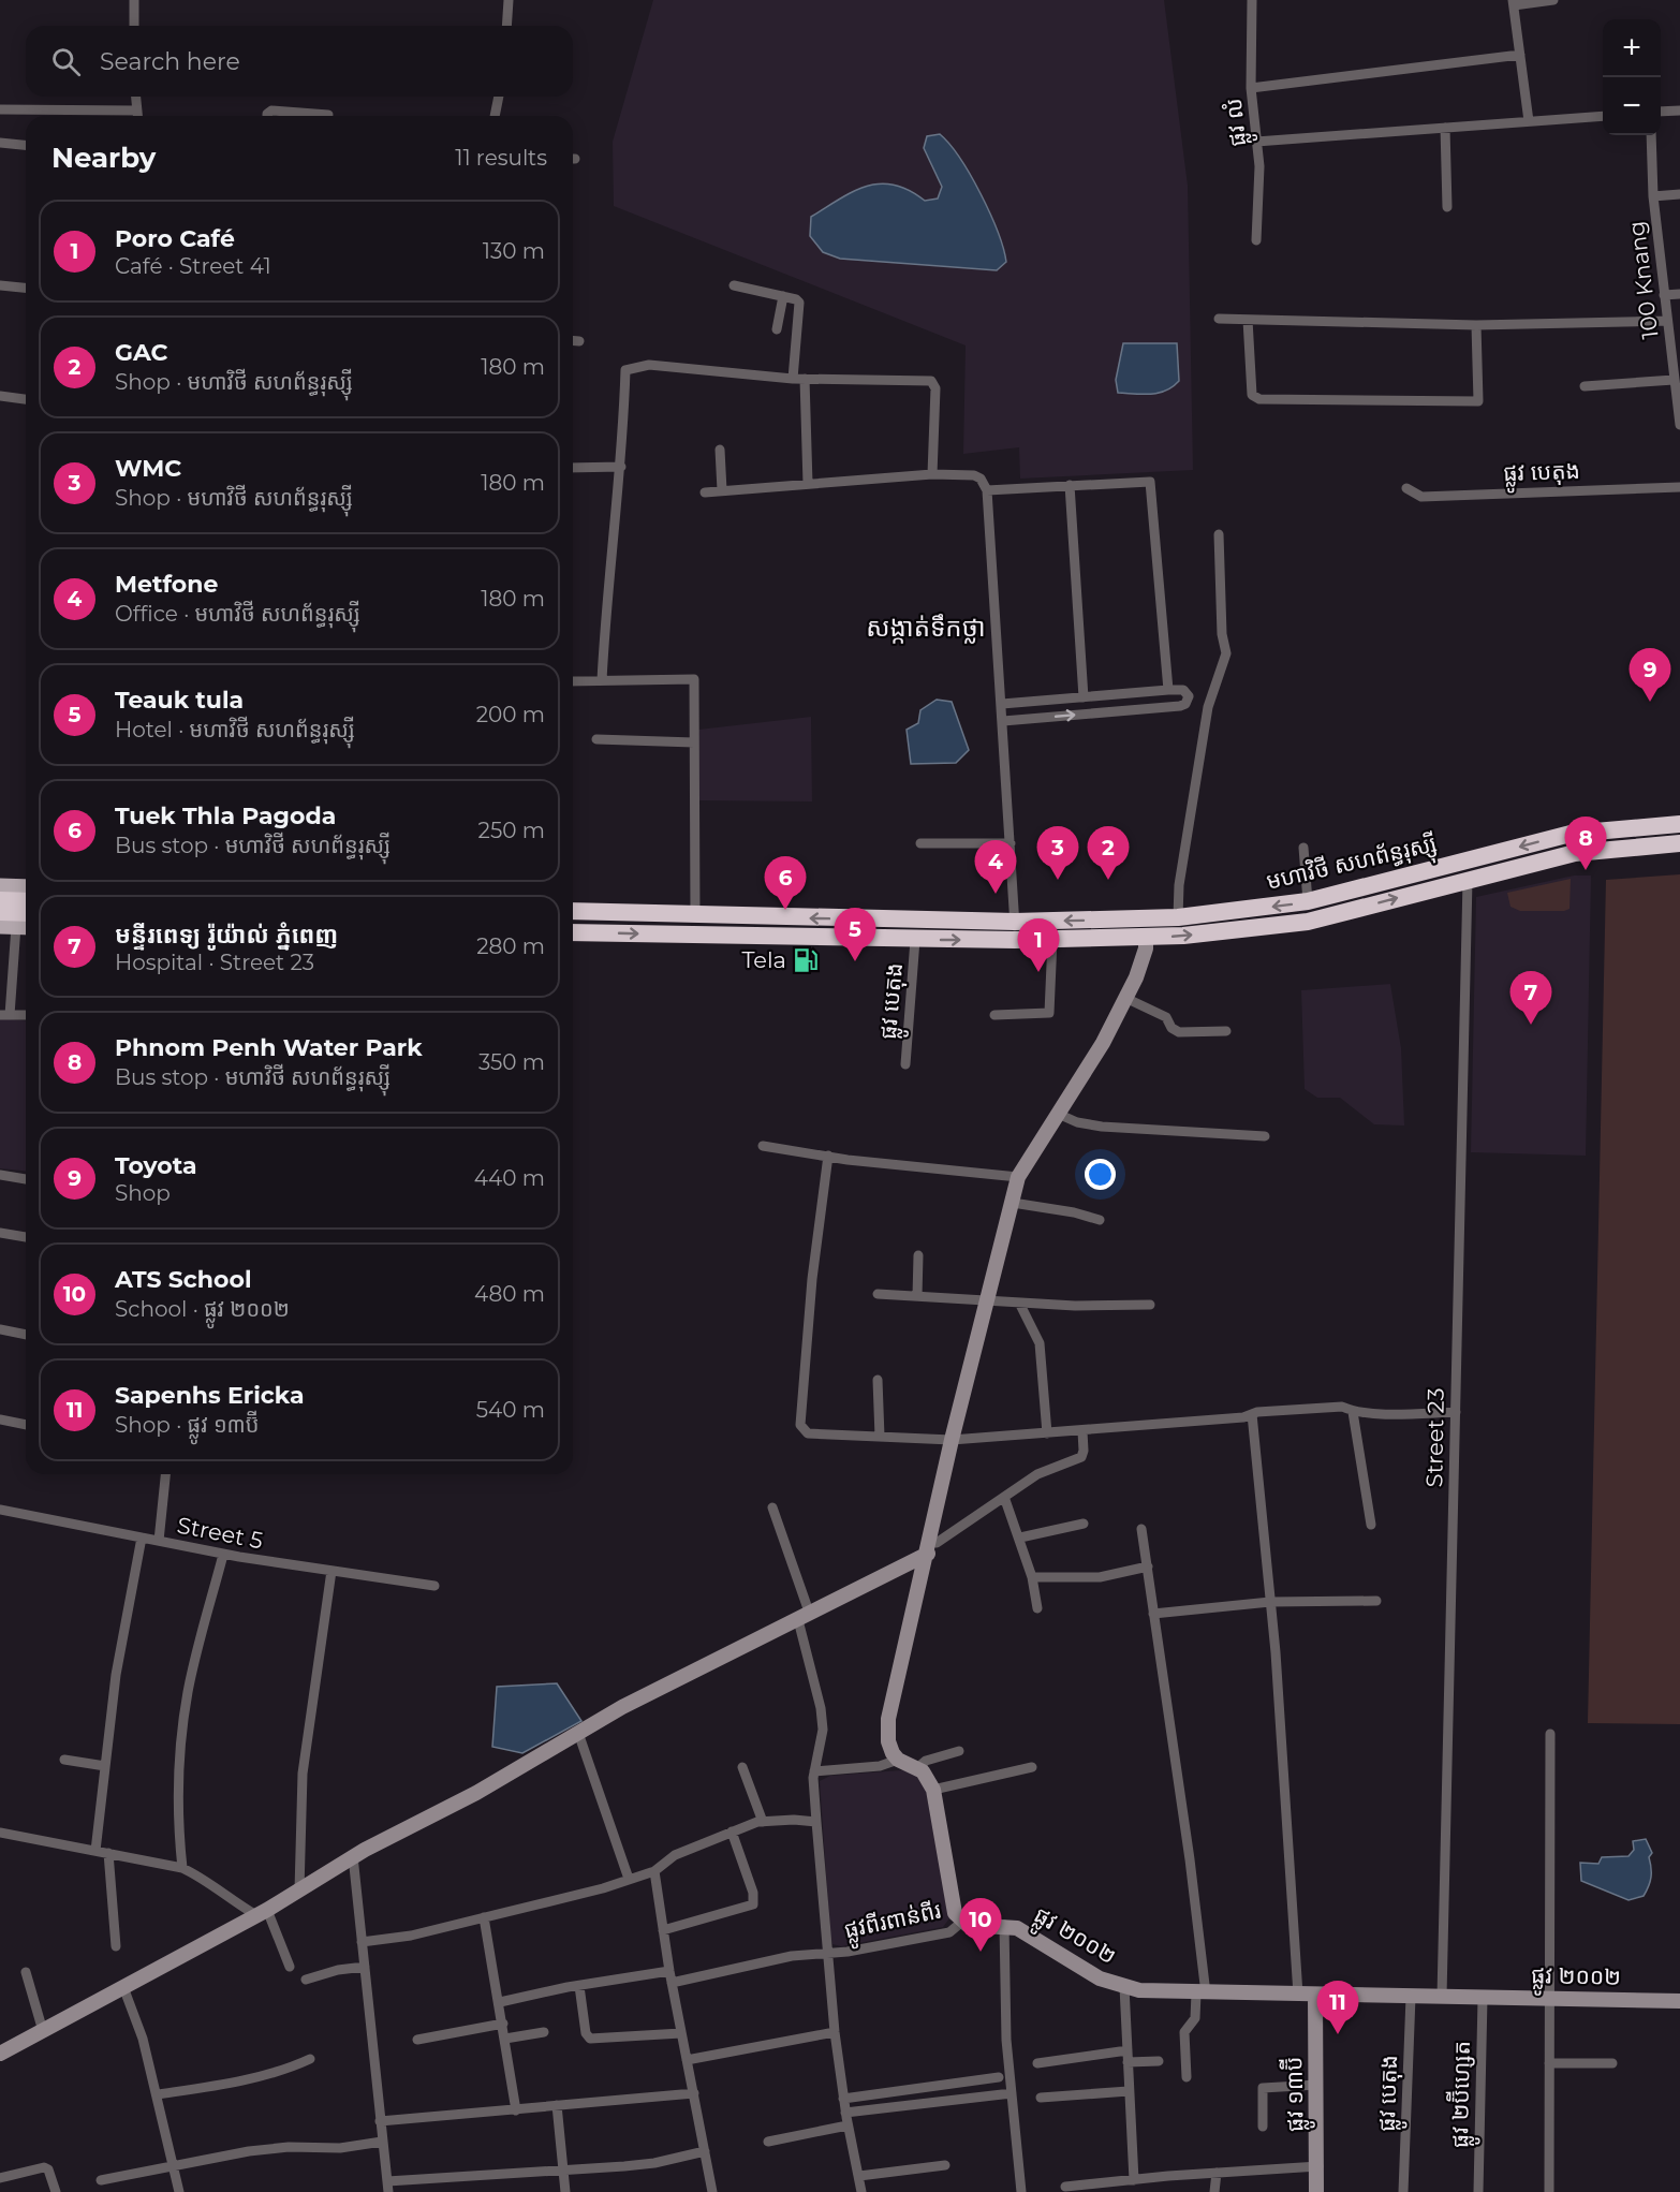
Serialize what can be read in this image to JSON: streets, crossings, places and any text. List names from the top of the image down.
{
  "streets": {
    "highway": ["មហាវិថី សហព័ន្ធរុស្ស៊ី"],
    "street": [
      "ផ្លូវ លំ",
      "100 Knang",
      "ផ្លូវ បេតុង",
      "Street 23",
      "Street 5",
      "ផ្លូវពីរពាន់ពីរ",
      "ផ្លូវ ២០០២",
      "ផ្លូវ ១៣ប៊ី",
      "ផ្លូវ ២ប៊ីហ្សេត"
    ]
  },
  "crossings": [
    ["ផ្លូវ បេតុង", "មហាវិថី សហព័ន្ធរុស្ស៊ី"],
    ["ផ្លូវ បេតុង", "ផ្លូវ ២០០២"],
    ["មហាវិថី សហព័ន្ធរុស្ស៊ី", "Street 23"],
    ["Street 23", "ផ្លូវ ២០០២"],
    ["ផ្លូវពីរពាន់ពីរ", "ផ្លូវ ២០០២"],
    ["ផ្លូវ ២០០២", "ផ្លូវ ១៣ប៊ី"],
    ["ផ្លូវ ២០០២", "ផ្លូវ ២ប៊ីហ្សេត"]
  ],
  "districts": ["សង្កាត់ទឹកថ្លា"],
  "places": {
    "fuel station": ["Tela"]
  },
  "page": {
    "map_buttons": ["+", "−"],
    "search": "Search here",
    "heading": ["Nearby", "11 results"],
    "list": [
      {
        "mark": "1",
        "name": "Poro Café",
        "note": "Café · Street 41",
        "value": "130 m"
      },
      {
        "mark": "2",
        "name": "GAC",
        "note": "Shop · មហាវិថី សហព័ន្ធរុស្ស៊ី",
        "value": "180 m"
      },
      {
        "mark": "3",
        "name": "WMC",
        "note": "Shop · មហាវិថី សហព័ន្ធរុស្ស៊ី",
        "value": "180 m"
      },
      {
        "mark": "4",
        "name": "Metfone",
        "note": "Office · មហាវិថី សហព័ន្ធរុស្ស៊ី",
        "value": "180 m"
      },
      {
        "mark": "5",
        "name": "Teauk tula",
        "note": "Hotel · មហាវិថី សហព័ន្ធរុស្ស៊ី",
        "value": "200 m"
      },
      {
        "mark": "6",
        "name": "Tuek Thla Pagoda",
        "note": "Bus stop · មហាវិថី សហព័ន្ធរុស្ស៊ី",
        "value": "250 m"
      },
      {
        "mark": "7",
        "name": "មន្ទីរពេទ្យ រ៉ូយ៉ាល់ ភ្នំពេញ",
        "note": "Hospital · Street 23",
        "value": "280 m"
      },
      {
        "mark": "8",
        "name": "Phnom Penh Water Park",
        "note": "Bus stop · មហាវិថី សហព័ន្ធរុស្ស៊ី",
        "value": "350 m"
      },
      {
        "mark": "9",
        "name": "Toyota",
        "note": "Shop",
        "value": "440 m"
      },
      {
        "mark": "10",
        "name": "ATS School",
        "note": "School · ផ្លូវ ២០០២",
        "value": "480 m"
      },
      {
        "mark": "11",
        "name": "Sapenhs Ericka",
        "note": "Shop · ផ្លូវ ១៣ប៊ី",
        "value": "540 m"
      }
    ],
    "pins": [
      "9",
      "8",
      "2",
      "3",
      "4",
      "6",
      "5",
      "1",
      "7",
      "10",
      "11"
    ]
  }
}
